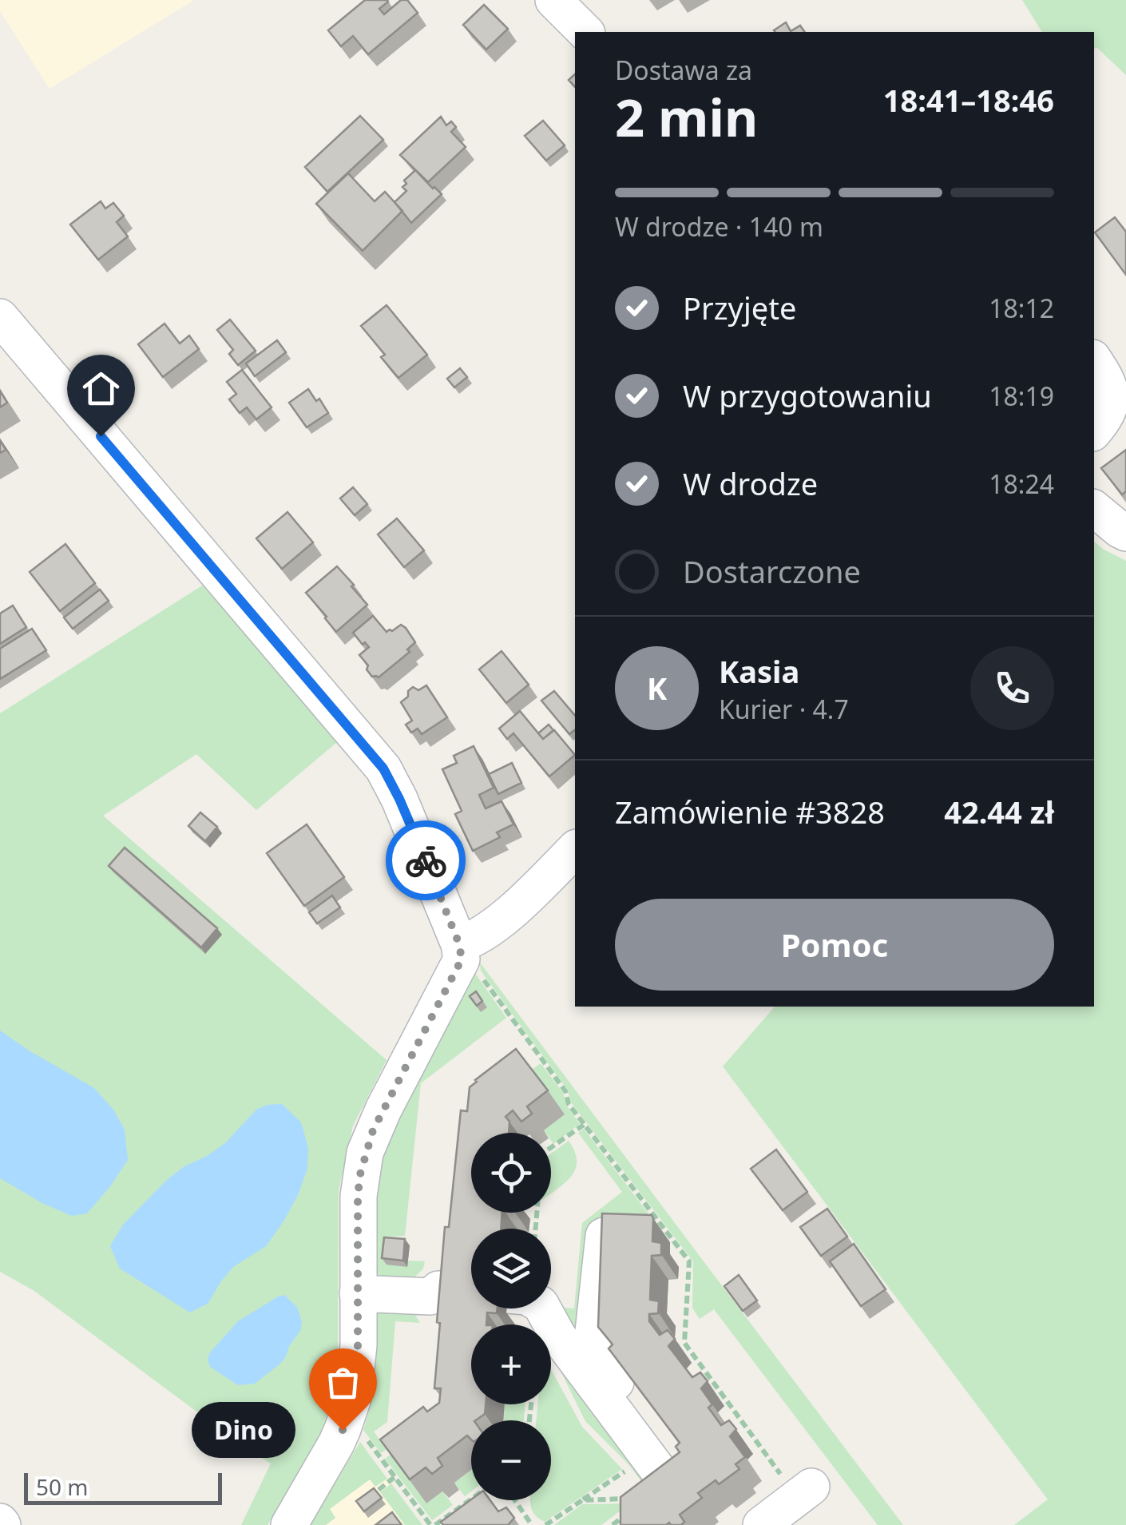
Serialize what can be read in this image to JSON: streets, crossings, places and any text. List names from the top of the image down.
{
  "places": ["Dino"],
  "scale_bar": "50 m",
  "page": {
    "heading": ["2 min", "Dostawa za", "18:41–18:46"],
    "panel": [
      "Kasia",
      "Kurier · 4.7",
      "Zamówienie #3828",
      "42.44 zł"
    ],
    "bar": "W drodze · 140 m",
    "list": [
      ["Przyjęte", "18:12"],
      ["W przygotowaniu", "18:19"],
      ["W drodze", "18:24"],
      "Dostarczone"
    ],
    "round": "K",
    "buttons": "Pomoc",
    "map_buttons": ["+", "−"],
    "bubble": "Dino",
    "scale": "50 m"
  }
}
